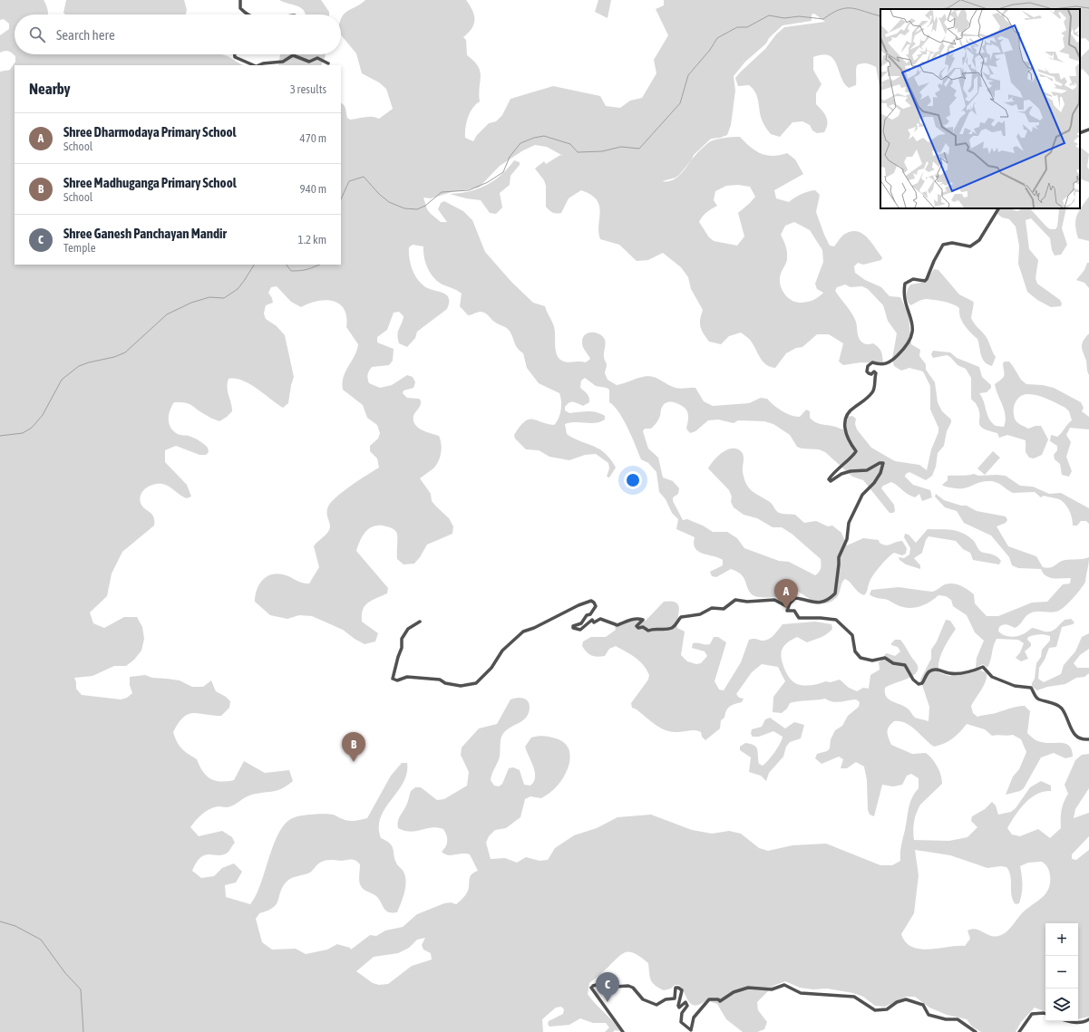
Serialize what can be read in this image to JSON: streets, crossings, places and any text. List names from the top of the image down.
{
  "page": {
    "search": "Search here",
    "heading": ["Nearby", "3 results"],
    "list": [
      {
        "mark": "A",
        "name": "Shree Dharmodaya Primary School",
        "note": "School",
        "value": "470 m"
      },
      {
        "mark": "B",
        "name": "Shree Madhuganga Primary School",
        "note": "School",
        "value": "940 m"
      },
      {
        "mark": "C",
        "name": "Shree Ganesh Panchayan Mandir",
        "note": "Temple",
        "value": "1.2 km"
      }
    ],
    "pins": ["A", "B", "C"],
    "map_buttons": ["+", "−"]
  }
}
